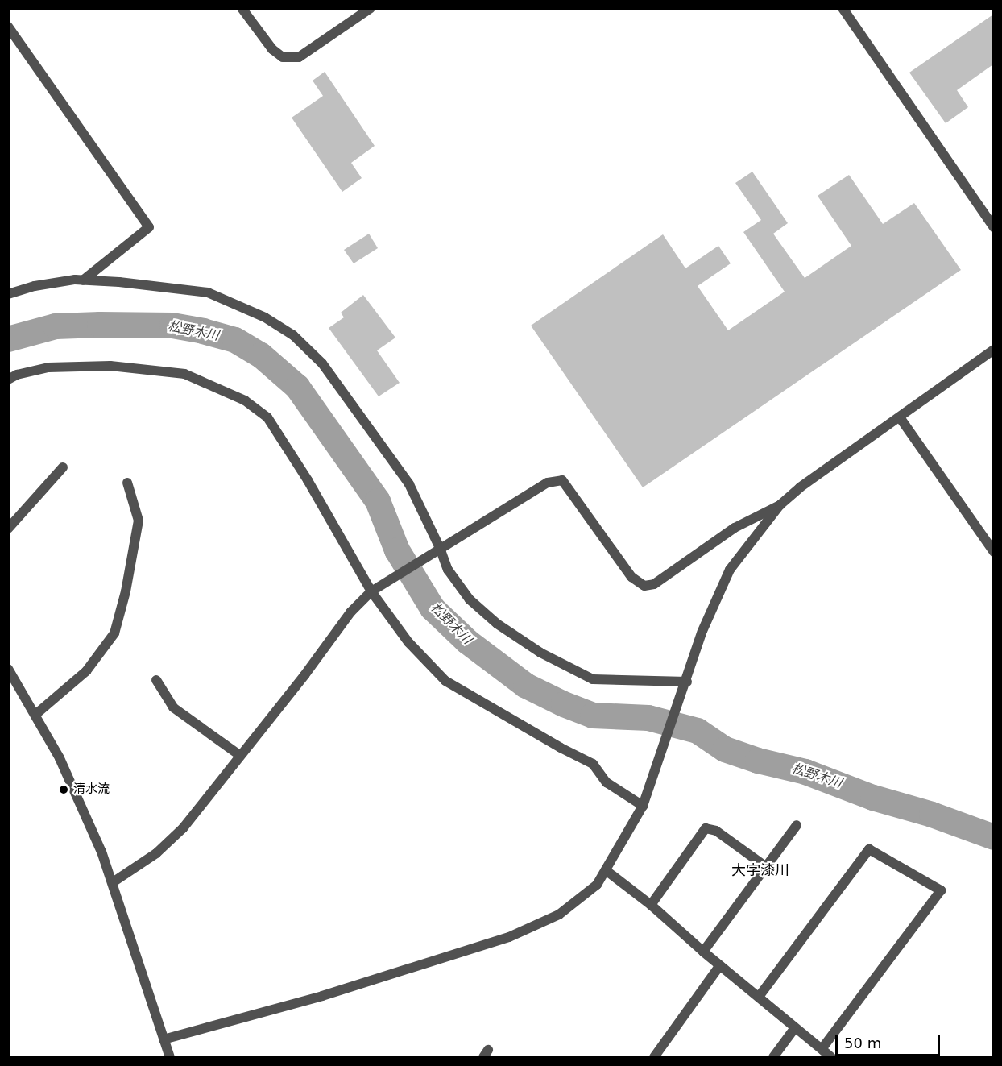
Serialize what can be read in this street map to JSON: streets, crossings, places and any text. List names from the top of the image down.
{
  "districts": ["大字漆川"],
  "water": ["松野木川"],
  "places": ["清水流"],
  "scale_bar": "50 m"
}
